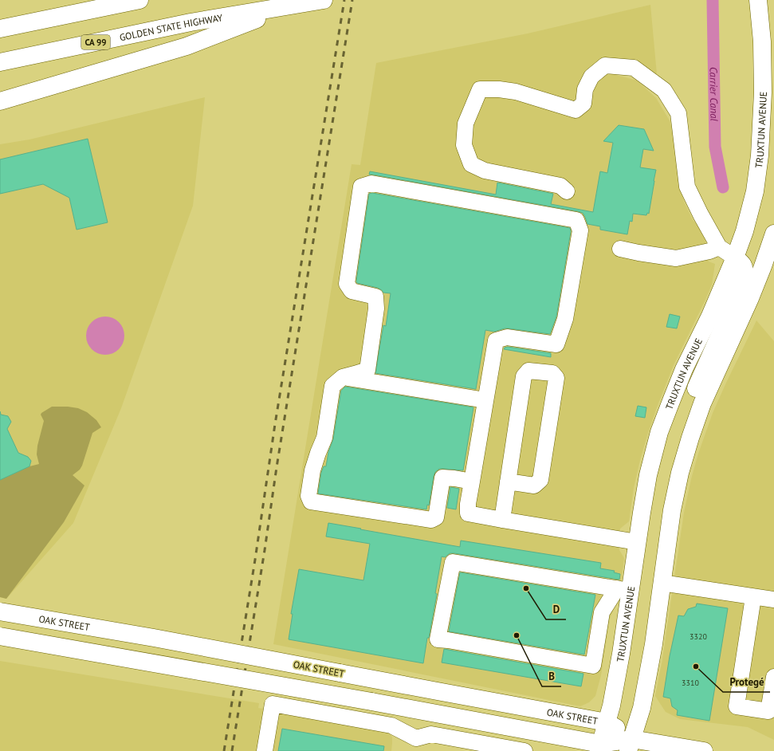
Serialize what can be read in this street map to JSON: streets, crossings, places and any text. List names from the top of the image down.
{
  "streets": {
    "main road": [
      "GOLDEN STATE HIGHWAY",
      "CA 99",
      "TRUXTUN AVENUE",
      "OAK STREET"
    ]
  },
  "crossings": [
    ["TRUXTUN AVENUE", "OAK STREET"]
  ],
  "water": ["Carrier Canal"],
  "places": ["D", "B", "Protegé"],
  "house_numbers": ["3320", "3310"]
}
